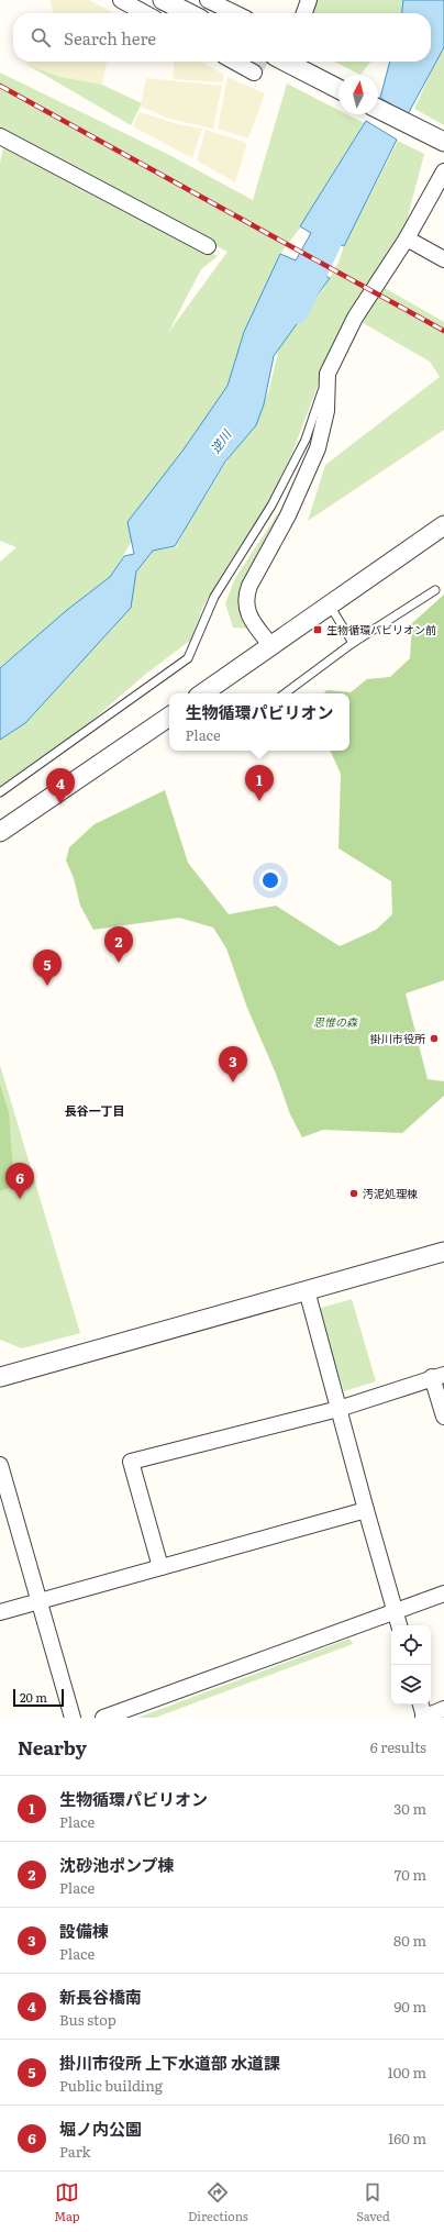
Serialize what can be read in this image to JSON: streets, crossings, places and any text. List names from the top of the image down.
{
  "districts": ["長谷一丁目"],
  "water": ["逆川"],
  "parks": ["思惟の森"],
  "places": {
    "transit": ["生物循環パビリオン前"],
    "other": ["掛川市役所", "汚泥処理棟"]
  },
  "scale_bar": "20 m",
  "north": "top",
  "page": {
    "search": "Search here",
    "popup": ["生物循環パビリオン", "Place"],
    "pins": [
      "1",
      "4",
      "2",
      "5",
      "3",
      "6"
    ],
    "scale": "20 m",
    "heading": ["Nearby", "6 results"],
    "list": [
      {
        "mark": "1",
        "name": "生物循環パビリオン",
        "note": "Place",
        "value": "30 m"
      },
      {
        "mark": "2",
        "name": "沈砂池ポンプ棟",
        "note": "Place",
        "value": "70 m"
      },
      {
        "mark": "3",
        "name": "設備棟",
        "note": "Place",
        "value": "80 m"
      },
      {
        "mark": "4",
        "name": "新長谷橋南",
        "note": "Bus stop",
        "value": "90 m"
      },
      {
        "mark": "5",
        "name": "掛川市役所 上下水道部 水道課",
        "note": "Public building",
        "value": "100 m"
      },
      {
        "mark": "6",
        "name": "堀ノ内公園",
        "note": "Park",
        "value": "160 m"
      }
    ],
    "nav": ["Map", "Directions", "Saved"]
  }
}
